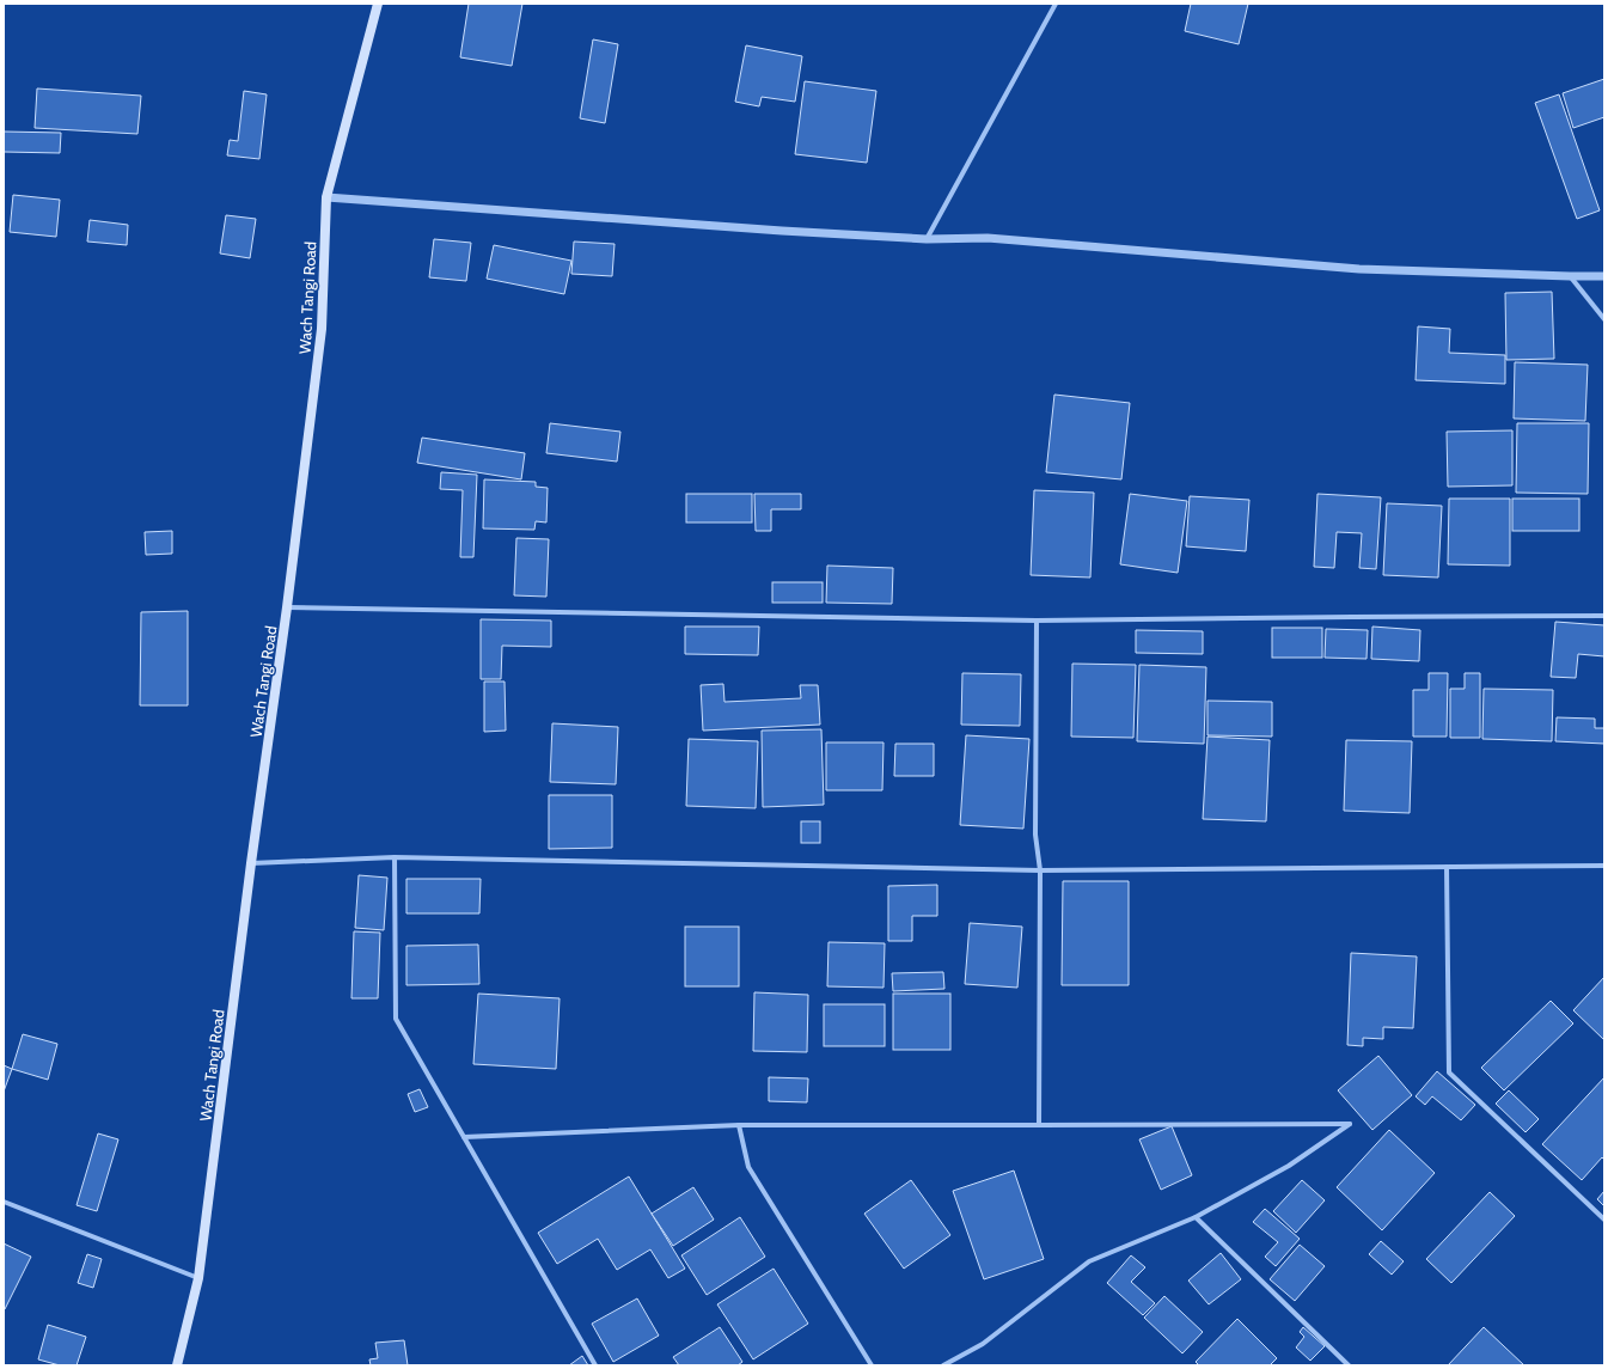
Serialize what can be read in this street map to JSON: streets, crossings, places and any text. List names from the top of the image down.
{
  "streets": {
    "main road": ["Wach Tangi Road"]
  }
}
